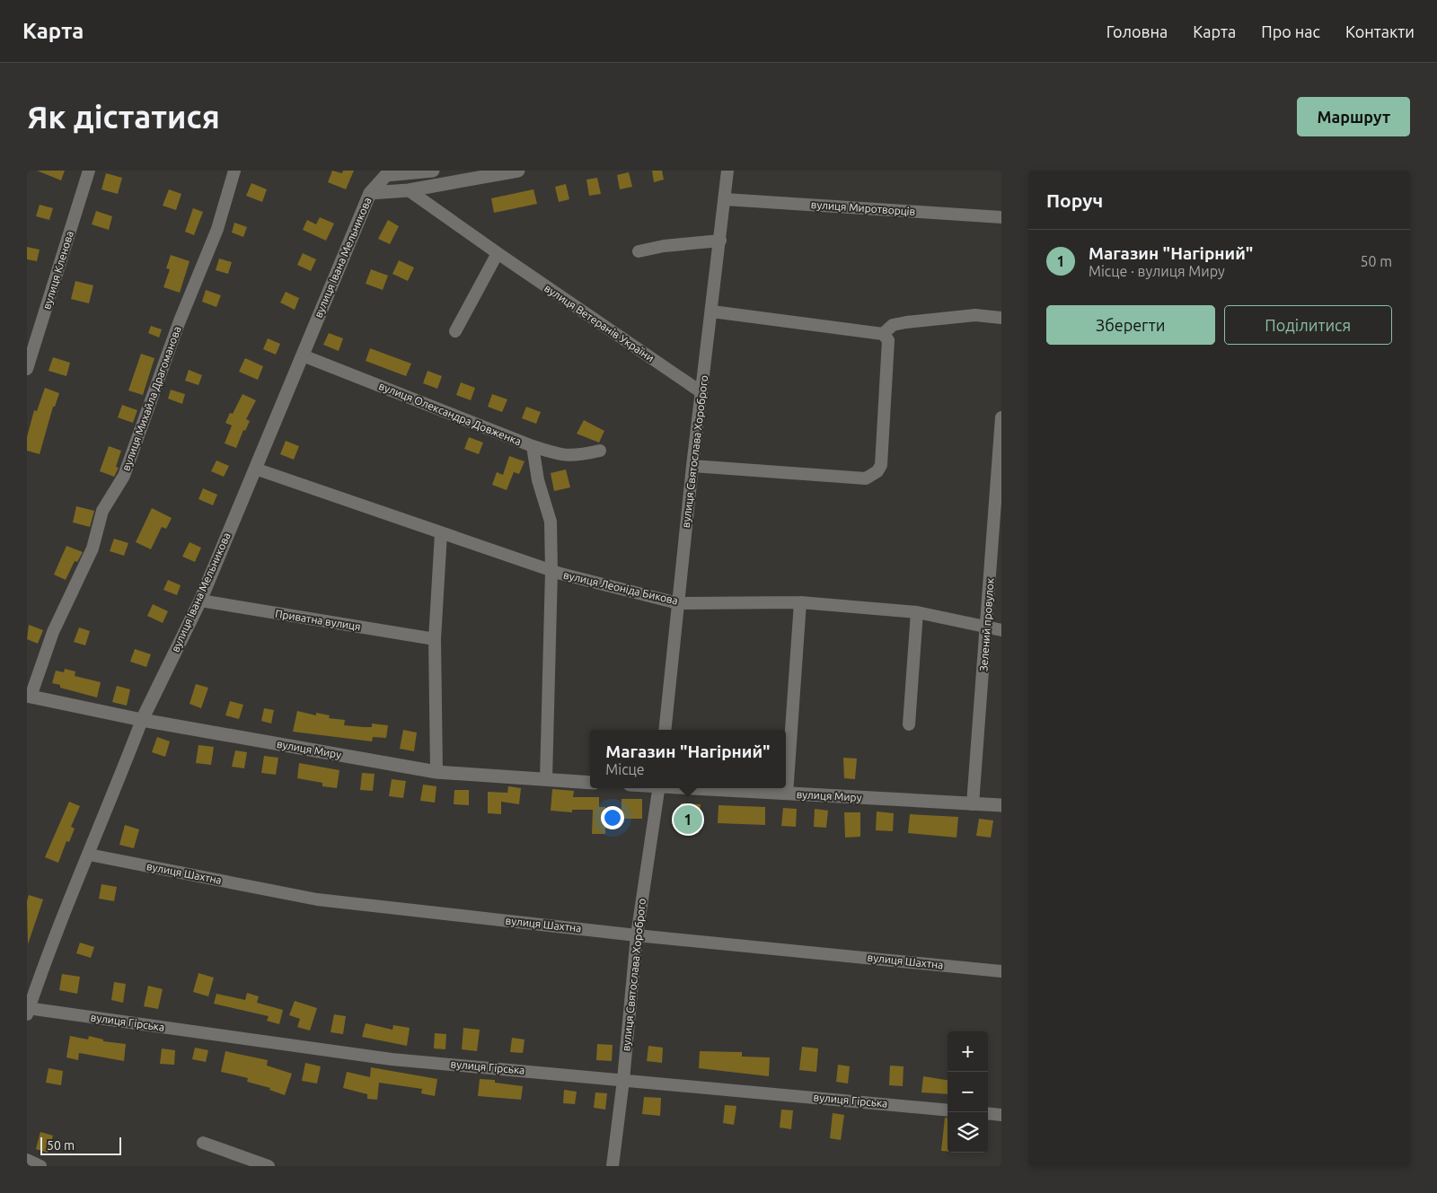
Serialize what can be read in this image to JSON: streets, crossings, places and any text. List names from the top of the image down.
{
  "streets": {
    "street": [
      "вулиця Миротворців",
      "вулиця Івана Мельникова",
      "вулиця Кленова",
      "вулиця Ветеранів України",
      "вулиця Михайла Драгоманова",
      "вулиця Олександра Довженка",
      "вулиця Святослава Хороброго",
      "вулиця Леоніда Бикова",
      "Приватна вулиця",
      "Зелений провулок",
      "вулиця Миру",
      "вулиця Шахтна",
      "вулиця Гірська"
    ]
  },
  "crossings": [
    ["вулиця Миротворців", "вулиця Святослава Хороброго"],
    ["вулиця Івана Мельникова", "вулиця Олександра Довженка"],
    ["вулиця Івана Мельникова", "вулиця Леоніда Бикова"],
    ["вулиця Івана Мельникова", "Приватна вулиця"],
    ["вулиця Івана Мельникова", "вулиця Миру"],
    ["вулиця Івана Мельникова", "вулиця Шахтна"],
    ["вулиця Івана Мельникова", "вулиця Гірська"],
    ["вулиця Ветеранів України", "вулиця Святослава Хороброго"],
    ["вулиця Михайла Драгоманова", "вулиця Миру"],
    ["вулиця Святослава Хороброго", "вулиця Леоніда Бикова"],
    ["вулиця Святослава Хороброго", "вулиця Шахтна"],
    ["вулиця Святослава Хороброго", "вулиця Гірська"],
    ["вулиця Леоніда Бикова", "Зелений провулок"],
    ["Зелений провулок", "вулиця Миру"]
  ],
  "scale_bar": "50 m",
  "page": {
    "header": "Карта",
    "nav": [
      "Головна",
      "Карта",
      "Про нас",
      "Контакти"
    ],
    "buttons": [
      "Маршрут",
      ["Зберегти", "Поділитися"]
    ],
    "title": "Як дістатися",
    "heading": "Поруч",
    "list": [
      {
        "mark": "1",
        "name": "Магазин \"Нагірний\"",
        "note": "Місце · вулиця Миру",
        "value": "50 m"
      }
    ],
    "popup": ["Магазин \"Нагірний\"", "Місце"],
    "pins": "1",
    "map_buttons": ["+", "−"],
    "scale": "50 m"
  }
}
